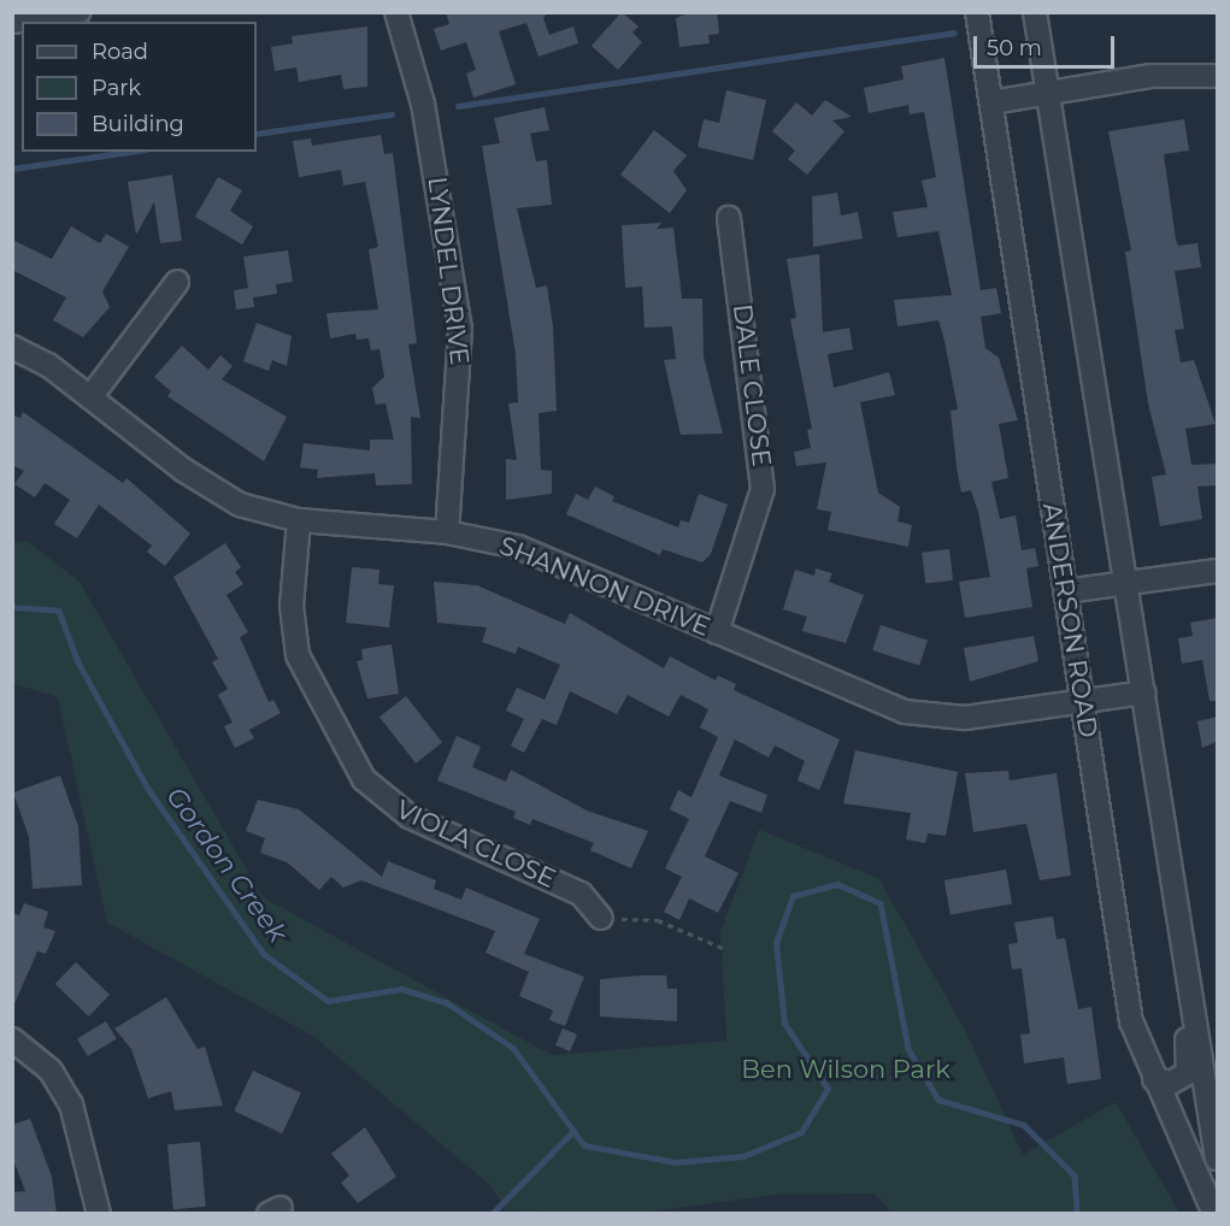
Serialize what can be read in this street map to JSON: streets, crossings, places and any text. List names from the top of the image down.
{
  "streets": {
    "street": [
      "LYNDEL DRIVE",
      "DALE CLOSE",
      "SHANNON DRIVE",
      "ANDERSON ROAD",
      "VIOLA CLOSE"
    ]
  },
  "crossings": [
    ["LYNDEL DRIVE", "SHANNON DRIVE"],
    ["DALE CLOSE", "SHANNON DRIVE"],
    ["SHANNON DRIVE", "ANDERSON ROAD"],
    ["SHANNON DRIVE", "VIOLA CLOSE"]
  ],
  "water": ["Gordon Creek"],
  "parks": ["Ben Wilson Park"],
  "legend": ["Road", "Park", "Building"],
  "scale_bar": "50 m"
}
